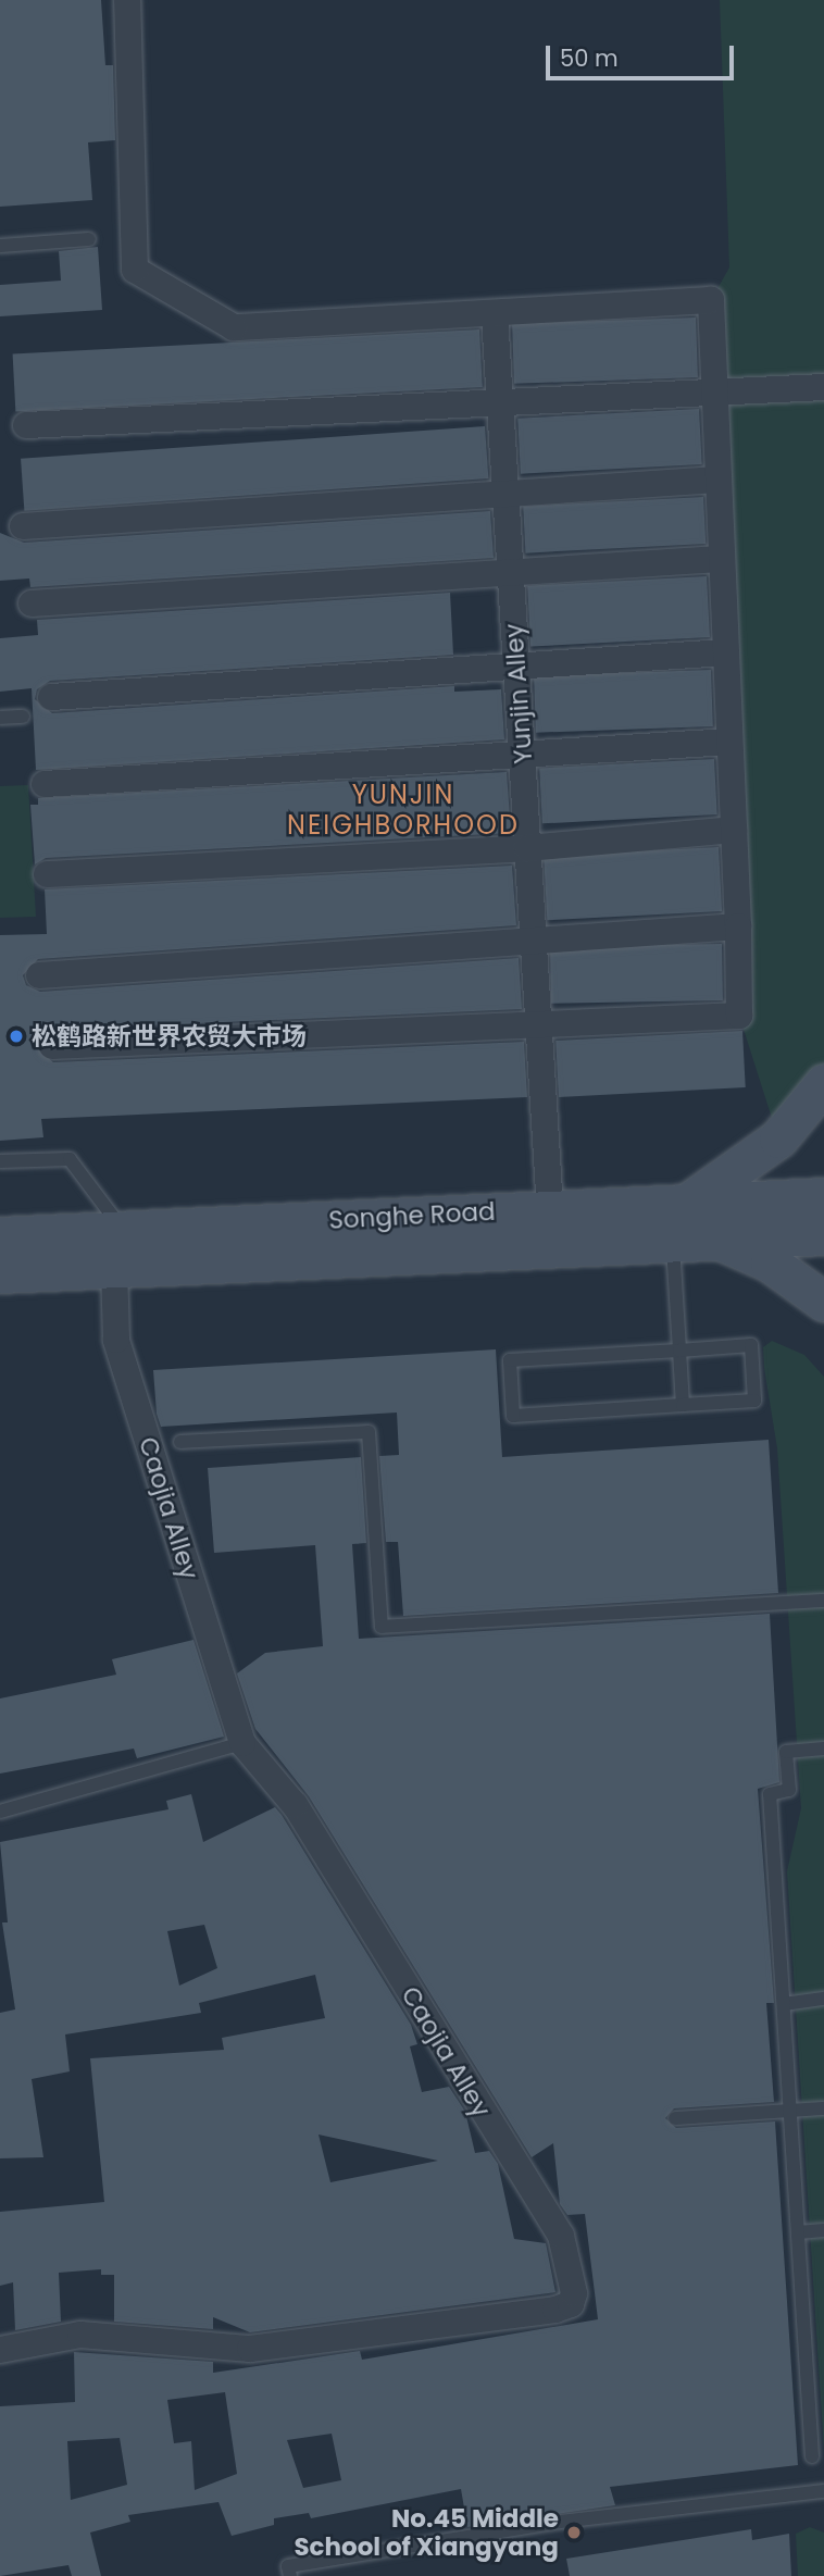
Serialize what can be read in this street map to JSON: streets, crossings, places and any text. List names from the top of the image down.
{
  "streets": {
    "main road": ["Songhe Road"],
    "street": ["Yunjin Alley", "Caojia Alley"]
  },
  "crossings": [
    ["Yunjin Alley", "Songhe Road"],
    ["Songhe Road", "Caojia Alley"]
  ],
  "districts": ["YUNJIN NEIGHBORHOOD"],
  "places": ["松鹤路新世界农贸大市场", "No.45 Middle School of Xiangyang"],
  "scale_bar": "50 m"
}
